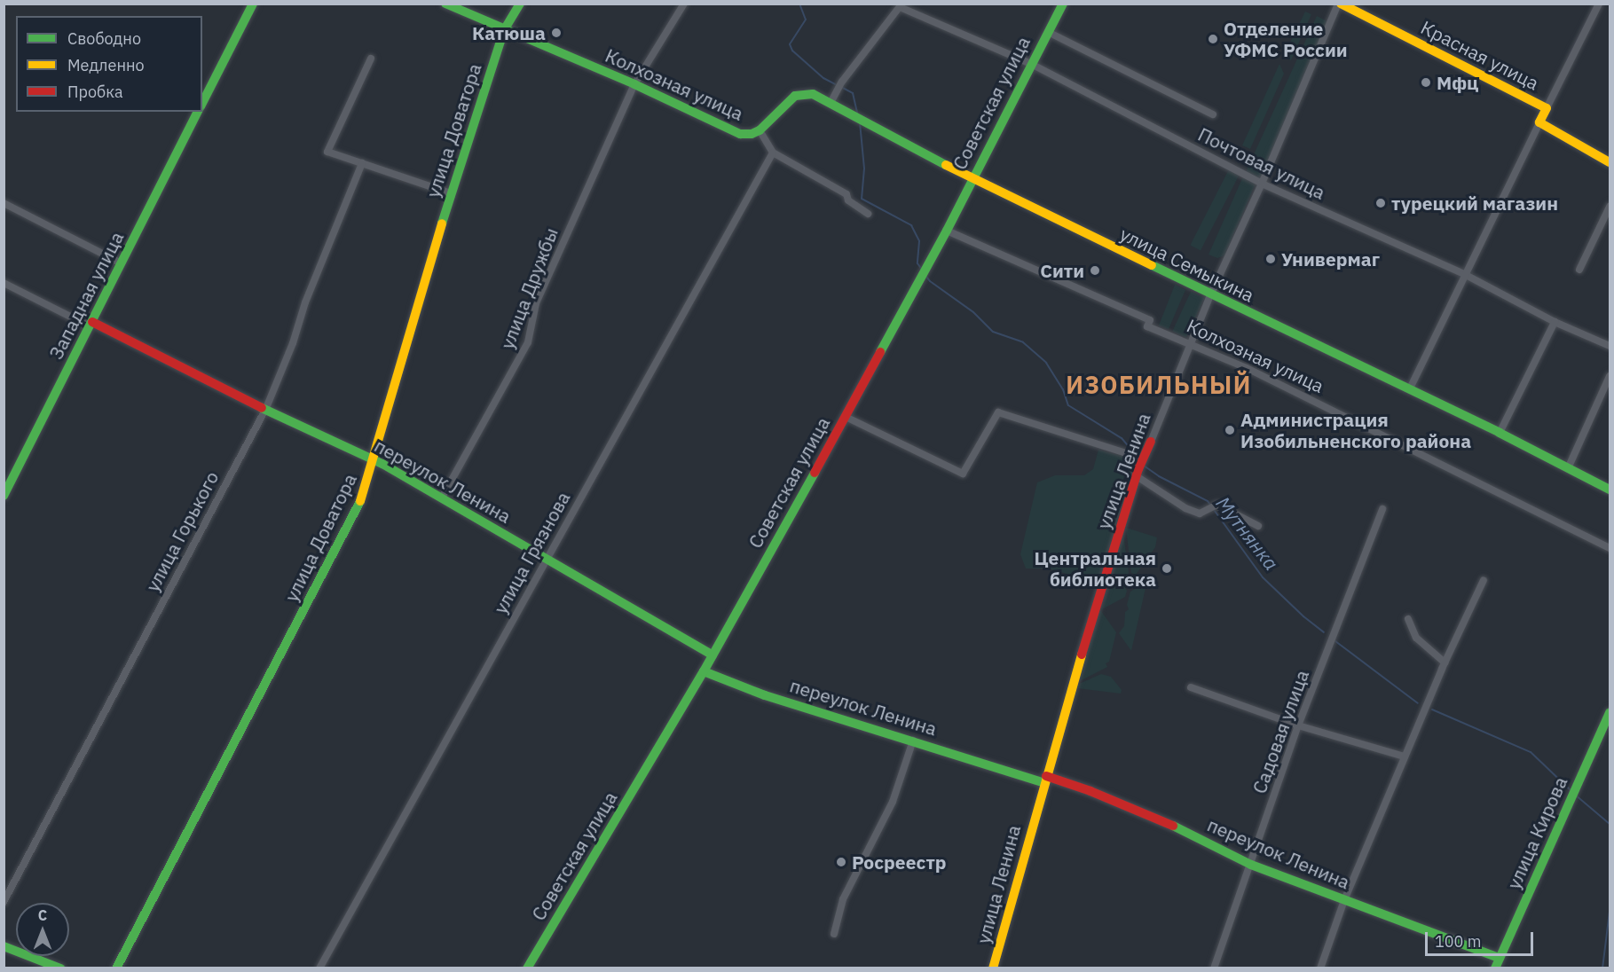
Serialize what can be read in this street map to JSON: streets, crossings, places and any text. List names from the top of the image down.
{
  "streets": {
    "street": [
      "Красная улица",
      "Колхозная улица",
      "Советская улица",
      "улица Доватора",
      "Почтовая улица",
      "улица Семыкина",
      "улица Дружбы",
      "Западная улица",
      "улица Ленина",
      "переулок Ленина",
      "улица Горького",
      "улица Грязнова",
      "Садовая улица",
      "улица Кирова"
    ]
  },
  "crossings": [
    ["Красная улица", "улица Ленина"],
    ["Колхозная улица", "Советская улица"],
    ["Колхозная улица", "улица Доватора"],
    ["Колхозная улица", "улица Семыкина"],
    ["Колхозная улица", "улица Дружбы"],
    ["Колхозная улица", "улица Ленина"],
    ["Колхозная улица", "улица Грязнова"],
    ["Советская улица", "Почтовая улица"],
    ["Советская улица", "улица Семыкина"],
    ["Советская улица", "переулок Ленина"],
    ["улица Доватора", "переулок Ленина"],
    ["Почтовая улица", "улица Ленина"],
    ["улица Семыкина", "улица Ленина"],
    ["улица Дружбы", "переулок Ленина"],
    ["Западная улица", "переулок Ленина"],
    ["улица Ленина", "переулок Ленина"],
    ["переулок Ленина", "улица Горького"],
    ["переулок Ленина", "улица Грязнова"],
    ["переулок Ленина", "Садовая улица"],
    ["переулок Ленина", "улица Кирова"]
  ],
  "districts": ["ИЗОБИЛЬНЫЙ"],
  "water": ["Мутнянка"],
  "places": [
    "Катюша",
    "Отделение УФМС России",
    "Мфц",
    "турецкий магазин",
    "Универмаг",
    "Сити",
    "Администрация Изобильненского района",
    "Центральная библиотека",
    "Росреестр"
  ],
  "legend": ["Свободно", "Медленно", "Пробка"],
  "scale_bar": "100 m",
  "north": "top"
}
